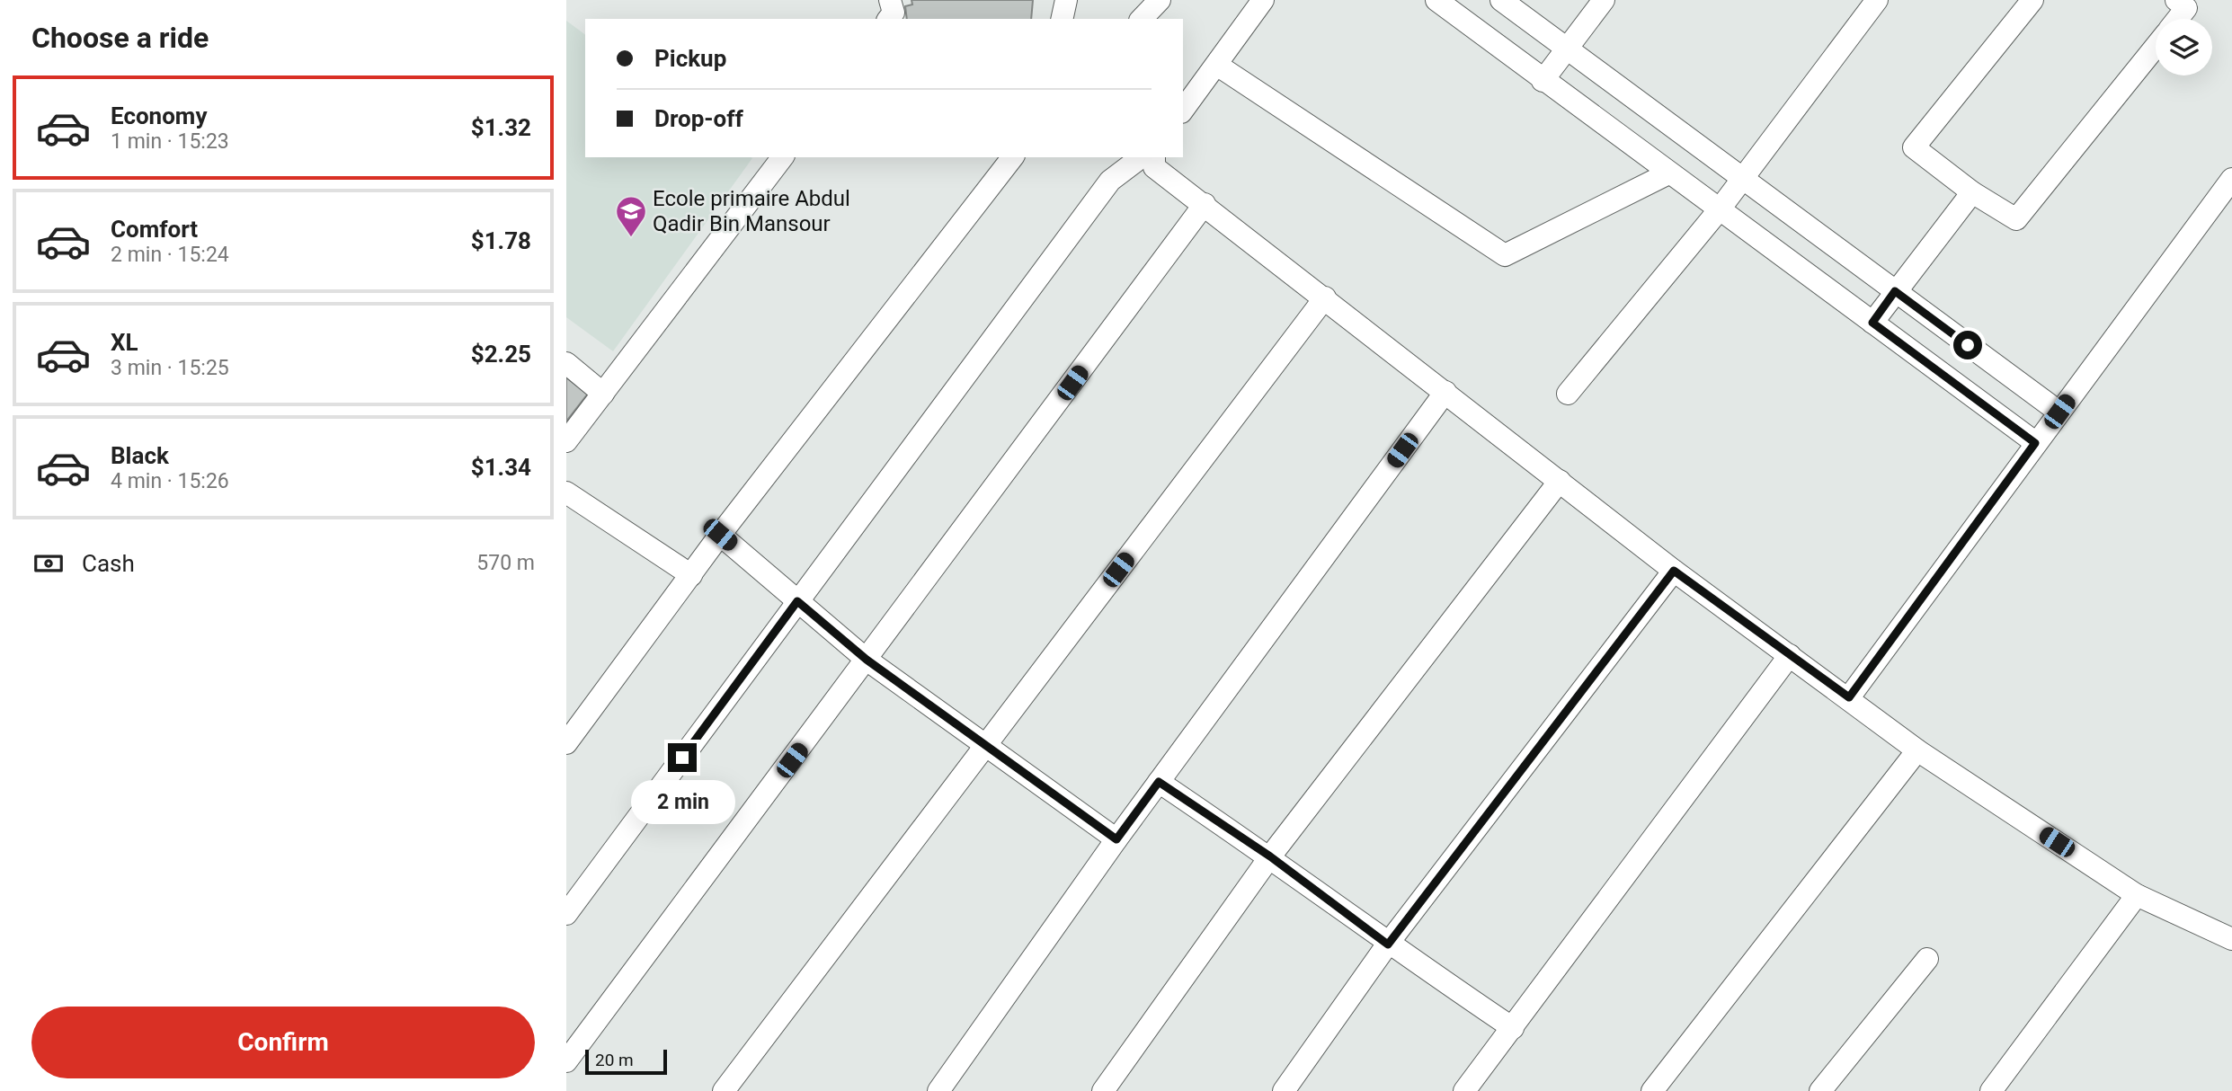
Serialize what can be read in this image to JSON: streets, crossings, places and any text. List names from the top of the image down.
{
  "places": {
    "school or university": ["Ecole primaire Abdul Qadir Bin Mansour"]
  },
  "scale_bar": "20 m",
  "page": {
    "heading": "Choose a ride",
    "banner": ["Pickup", "Drop-off"],
    "list": [
      {
        "name": "Economy",
        "note": "1 min · 15:23",
        "value": "$1.32"
      },
      {
        "name": "Comfort",
        "note": "2 min · 15:24",
        "value": "$1.78"
      },
      {
        "name": "XL",
        "note": "3 min · 15:25",
        "value": "$2.25"
      },
      {
        "name": "Black",
        "note": "4 min · 15:26",
        "value": "$1.34"
      }
    ],
    "pay": ["Cash", "570 m"],
    "bubble": "2 min",
    "buttons": "Confirm",
    "scale": "20 m"
  }
}
